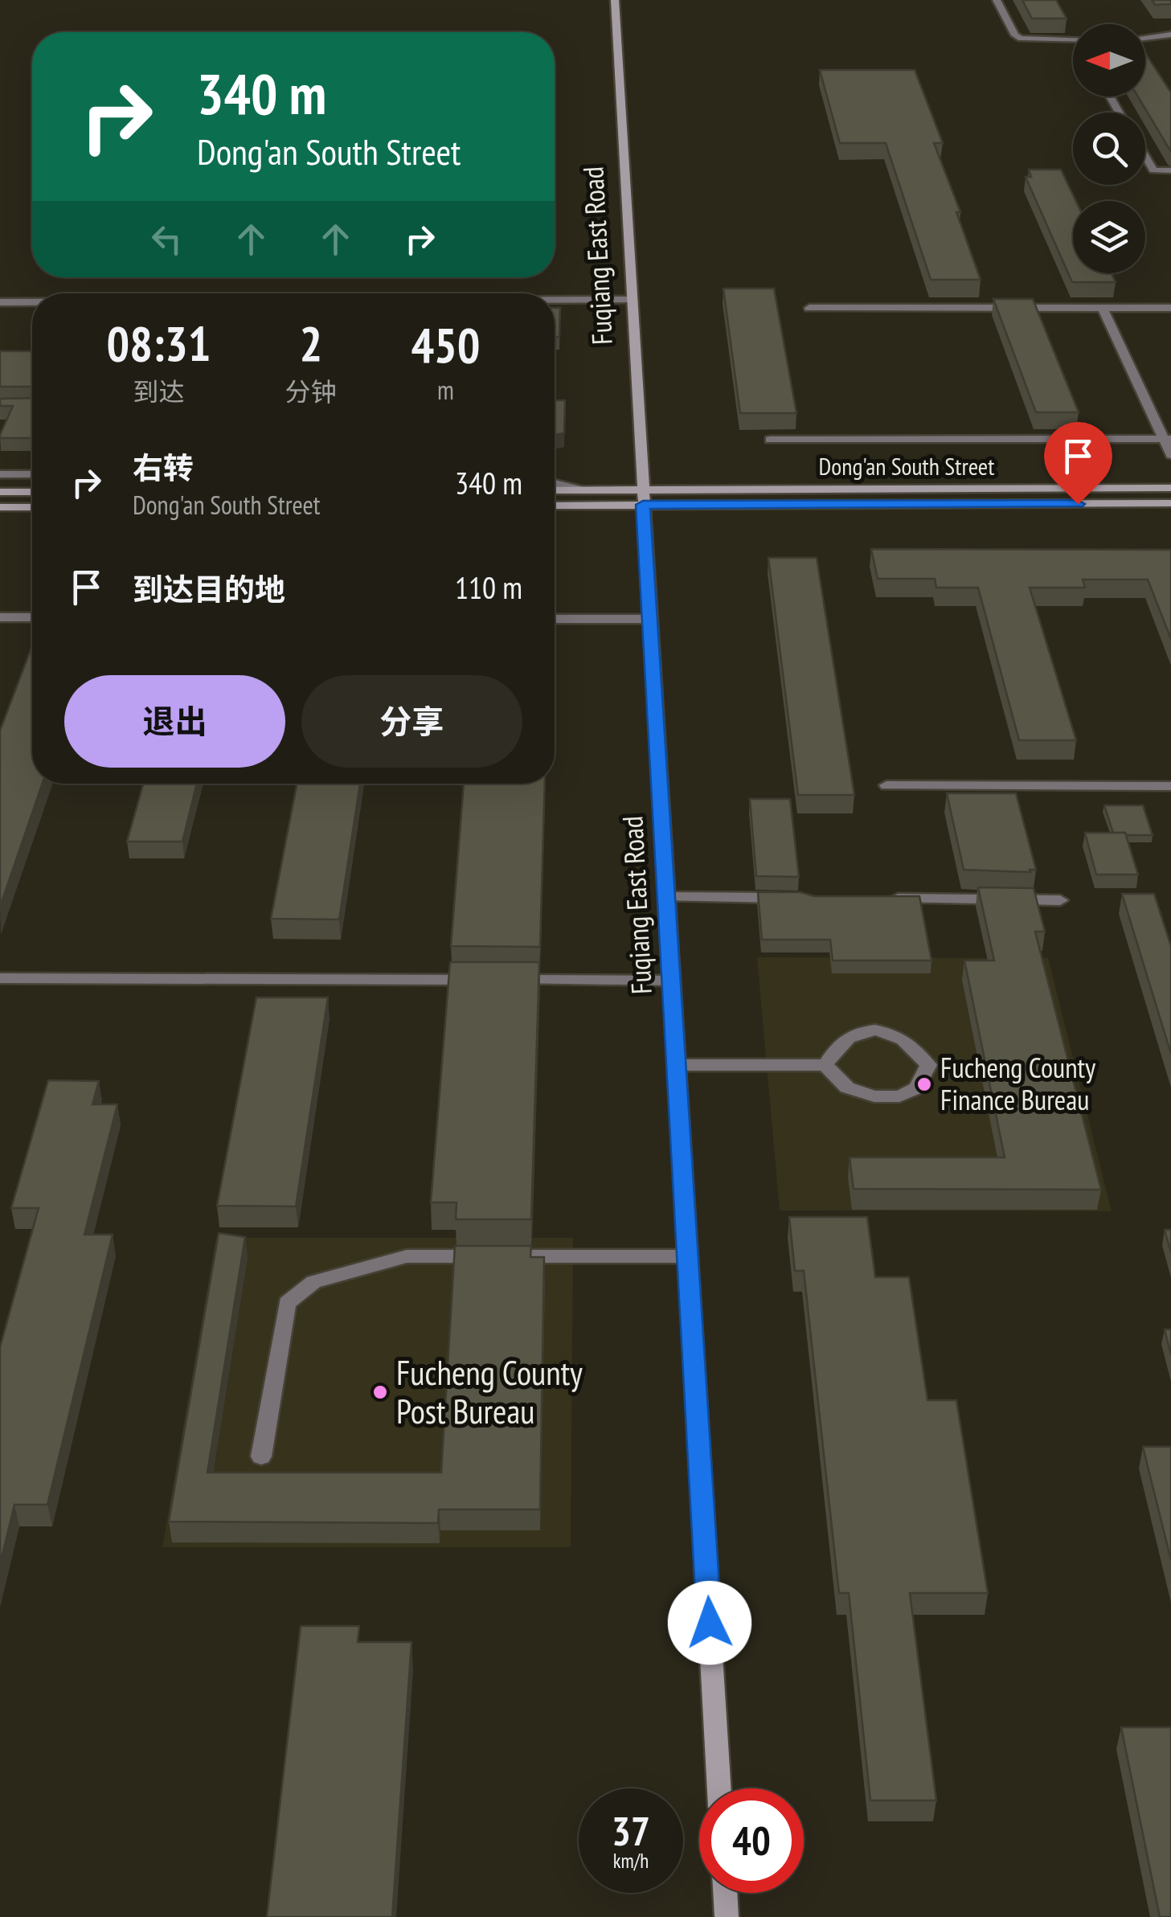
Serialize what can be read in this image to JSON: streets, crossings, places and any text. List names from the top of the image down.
{
  "streets": {
    "street": ["Fuqiang East Road", "Dong'an South Street"]
  },
  "crossings": [
    ["Fuqiang East Road", "Dong'an South Street"]
  ],
  "places": ["Fucheng County Finance Bureau", "Fucheng County Post Bureau"],
  "north": "left",
  "page": {
    "turn": ["340 m", "Dong'an South Street"],
    "eta": [
      "08:31",
      "到达",
      "2",
      "分钟",
      "450",
      "m"
    ],
    "list": [
      {
        "name": "右转",
        "note": "Dong'an South Street",
        "value": "340 m"
      },
      {
        "name": "到达目的地",
        "value": "110 m"
      }
    ],
    "buttons": ["退出", "分享"],
    "speed": "37 km/h",
    "limit": "40"
  }
}
